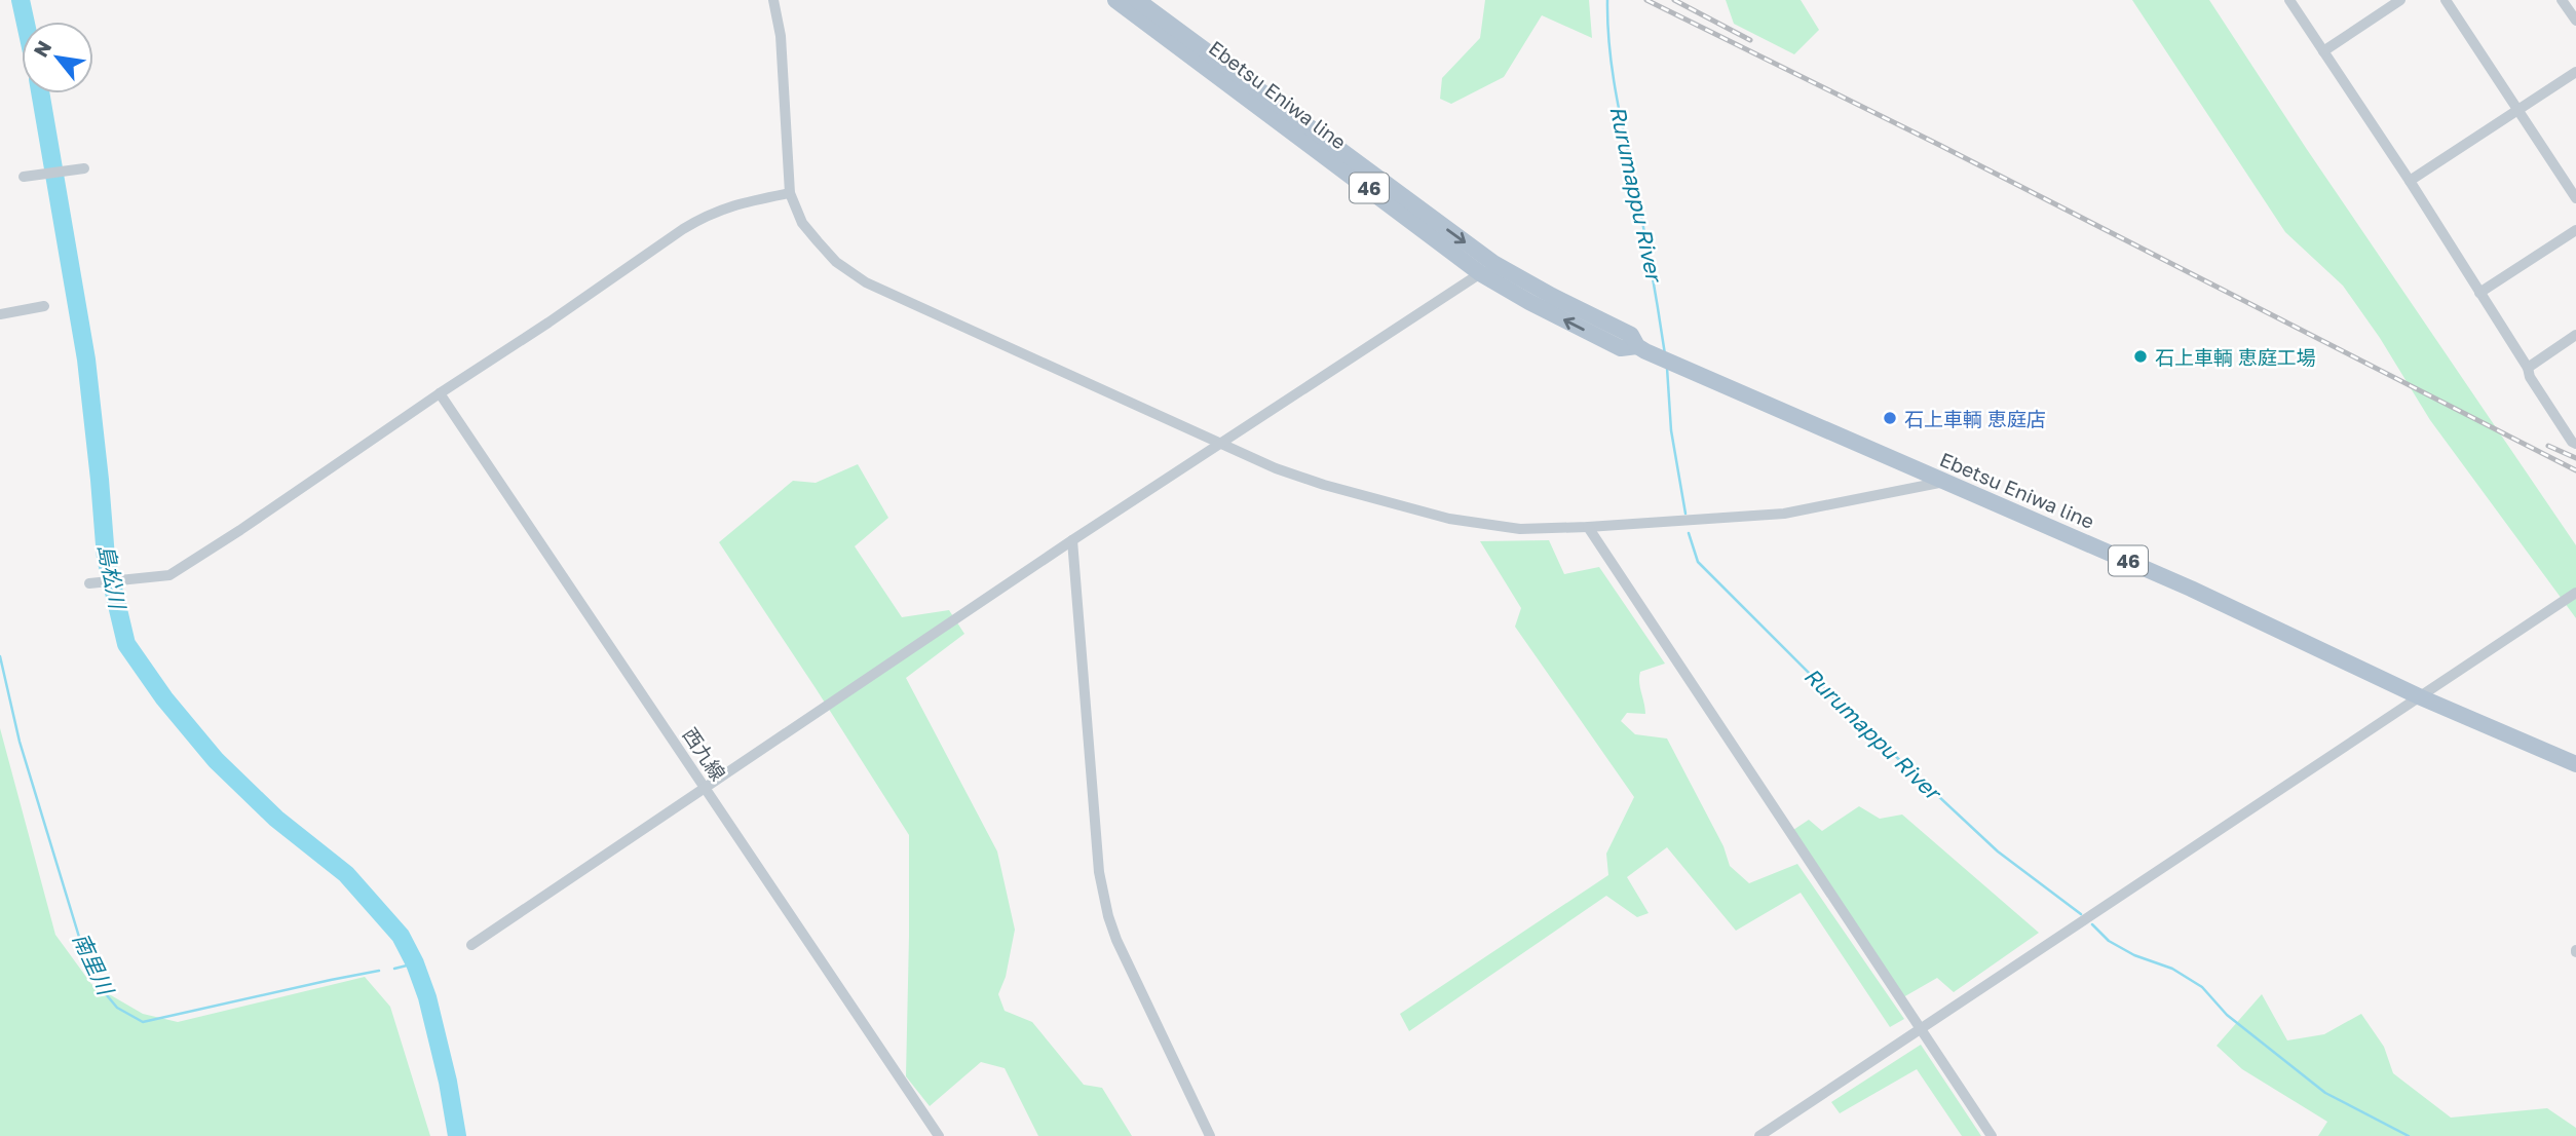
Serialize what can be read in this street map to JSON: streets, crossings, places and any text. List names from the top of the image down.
{
  "streets": {
    "main road": ["Ebetsu Eniwa line", "46"],
    "street": ["西九線"]
  },
  "water": ["Rurumappu River", "島松川", "南里川"],
  "places": ["石上車輌 恵庭工場", "石上車輌 恵庭店"],
  "north": "top left"
}
